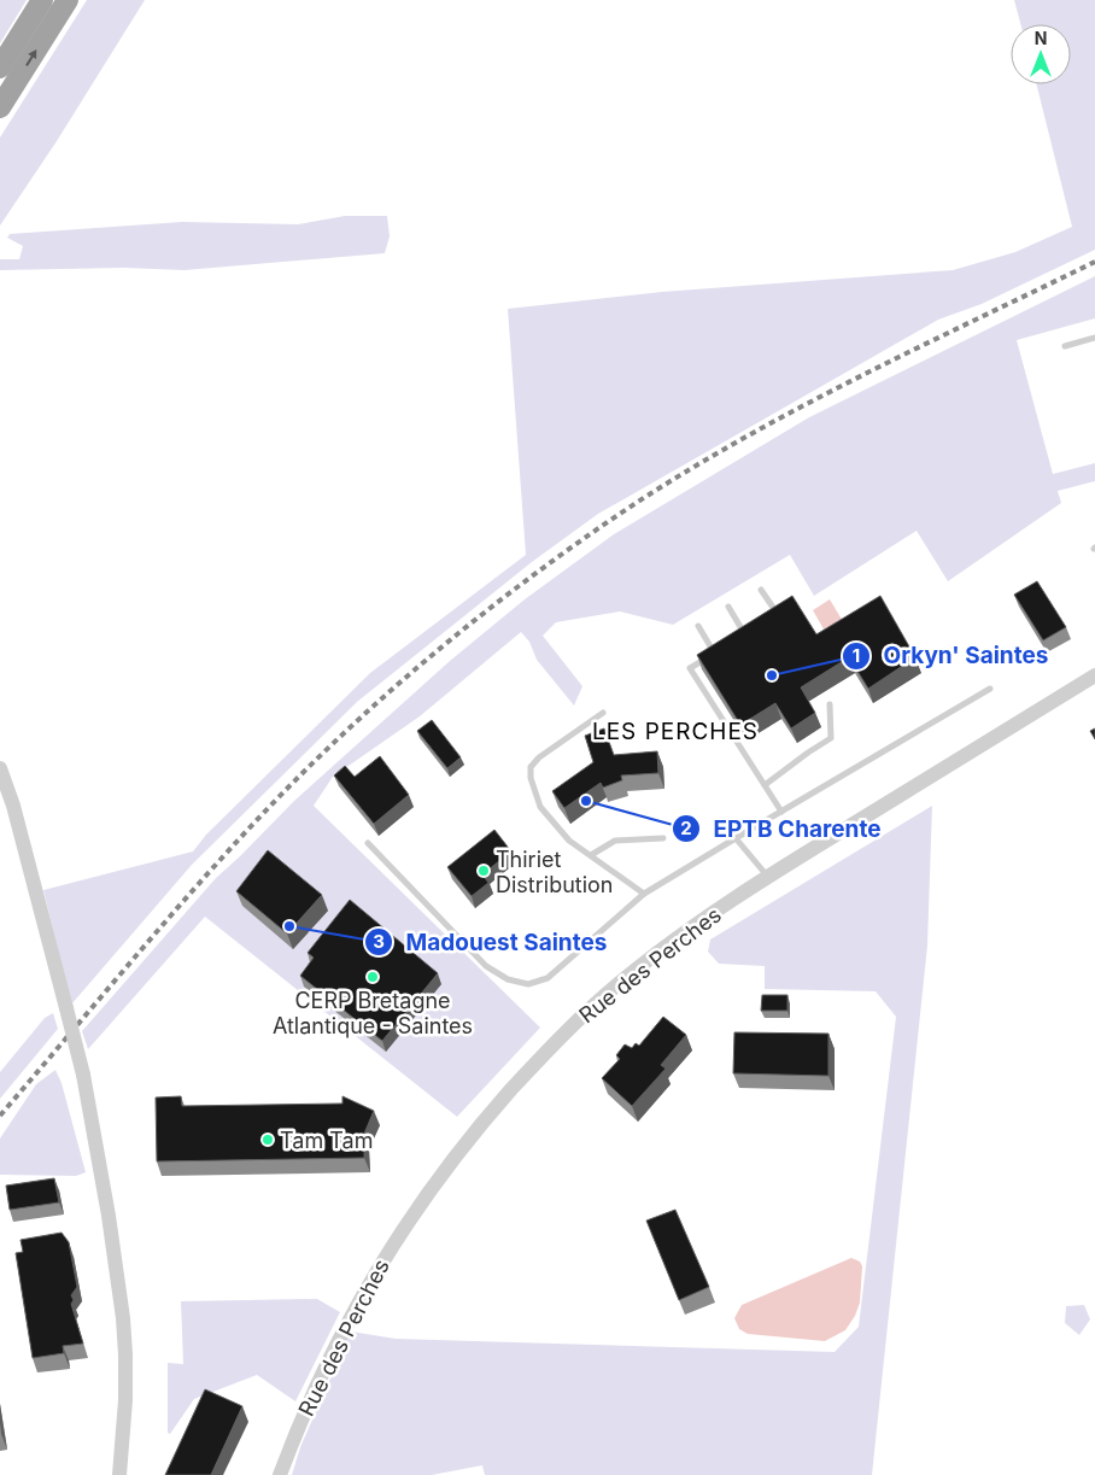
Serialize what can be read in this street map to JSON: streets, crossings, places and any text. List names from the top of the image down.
{
  "streets": {
    "street": ["Rue des Perches"]
  },
  "districts": ["LES PERCHES"],
  "places": [
    "Orkyn' Saintes",
    "EPTB Charente",
    "Thiriet Distribution",
    "Madouest Saintes",
    "CERP Bretagne Atlantique - Saintes",
    "Tam Tam"
  ],
  "north": "top"
}
